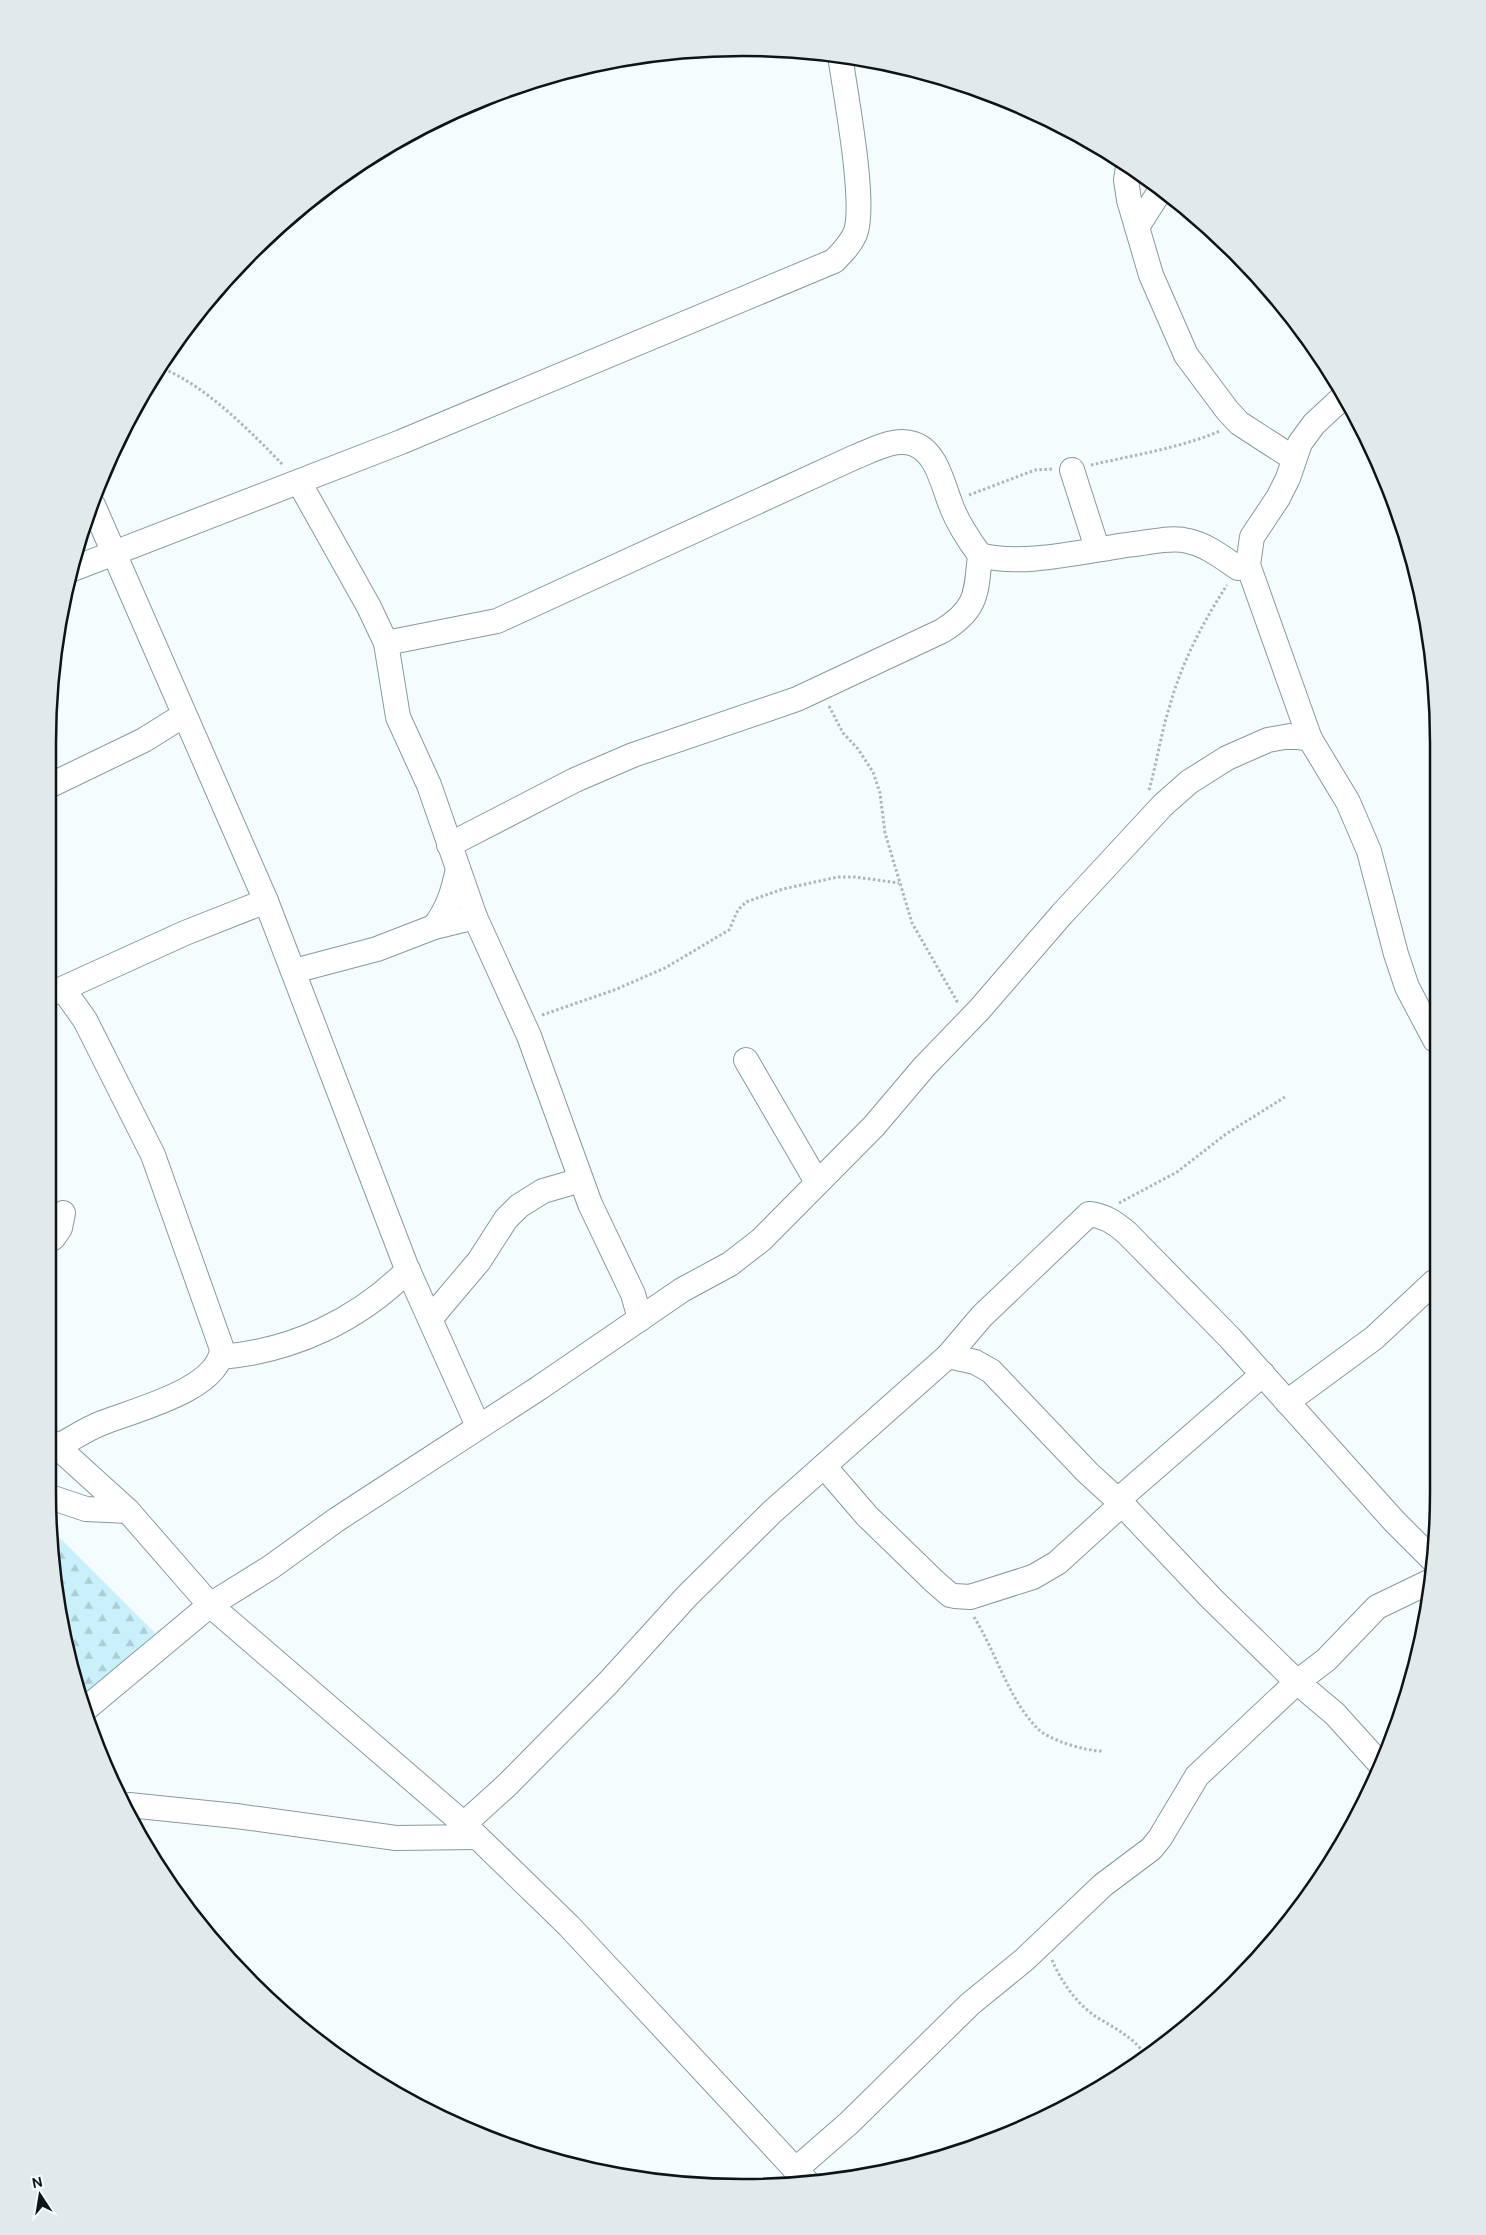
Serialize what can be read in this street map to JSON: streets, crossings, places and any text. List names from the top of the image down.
{
  "north": "top"
}
